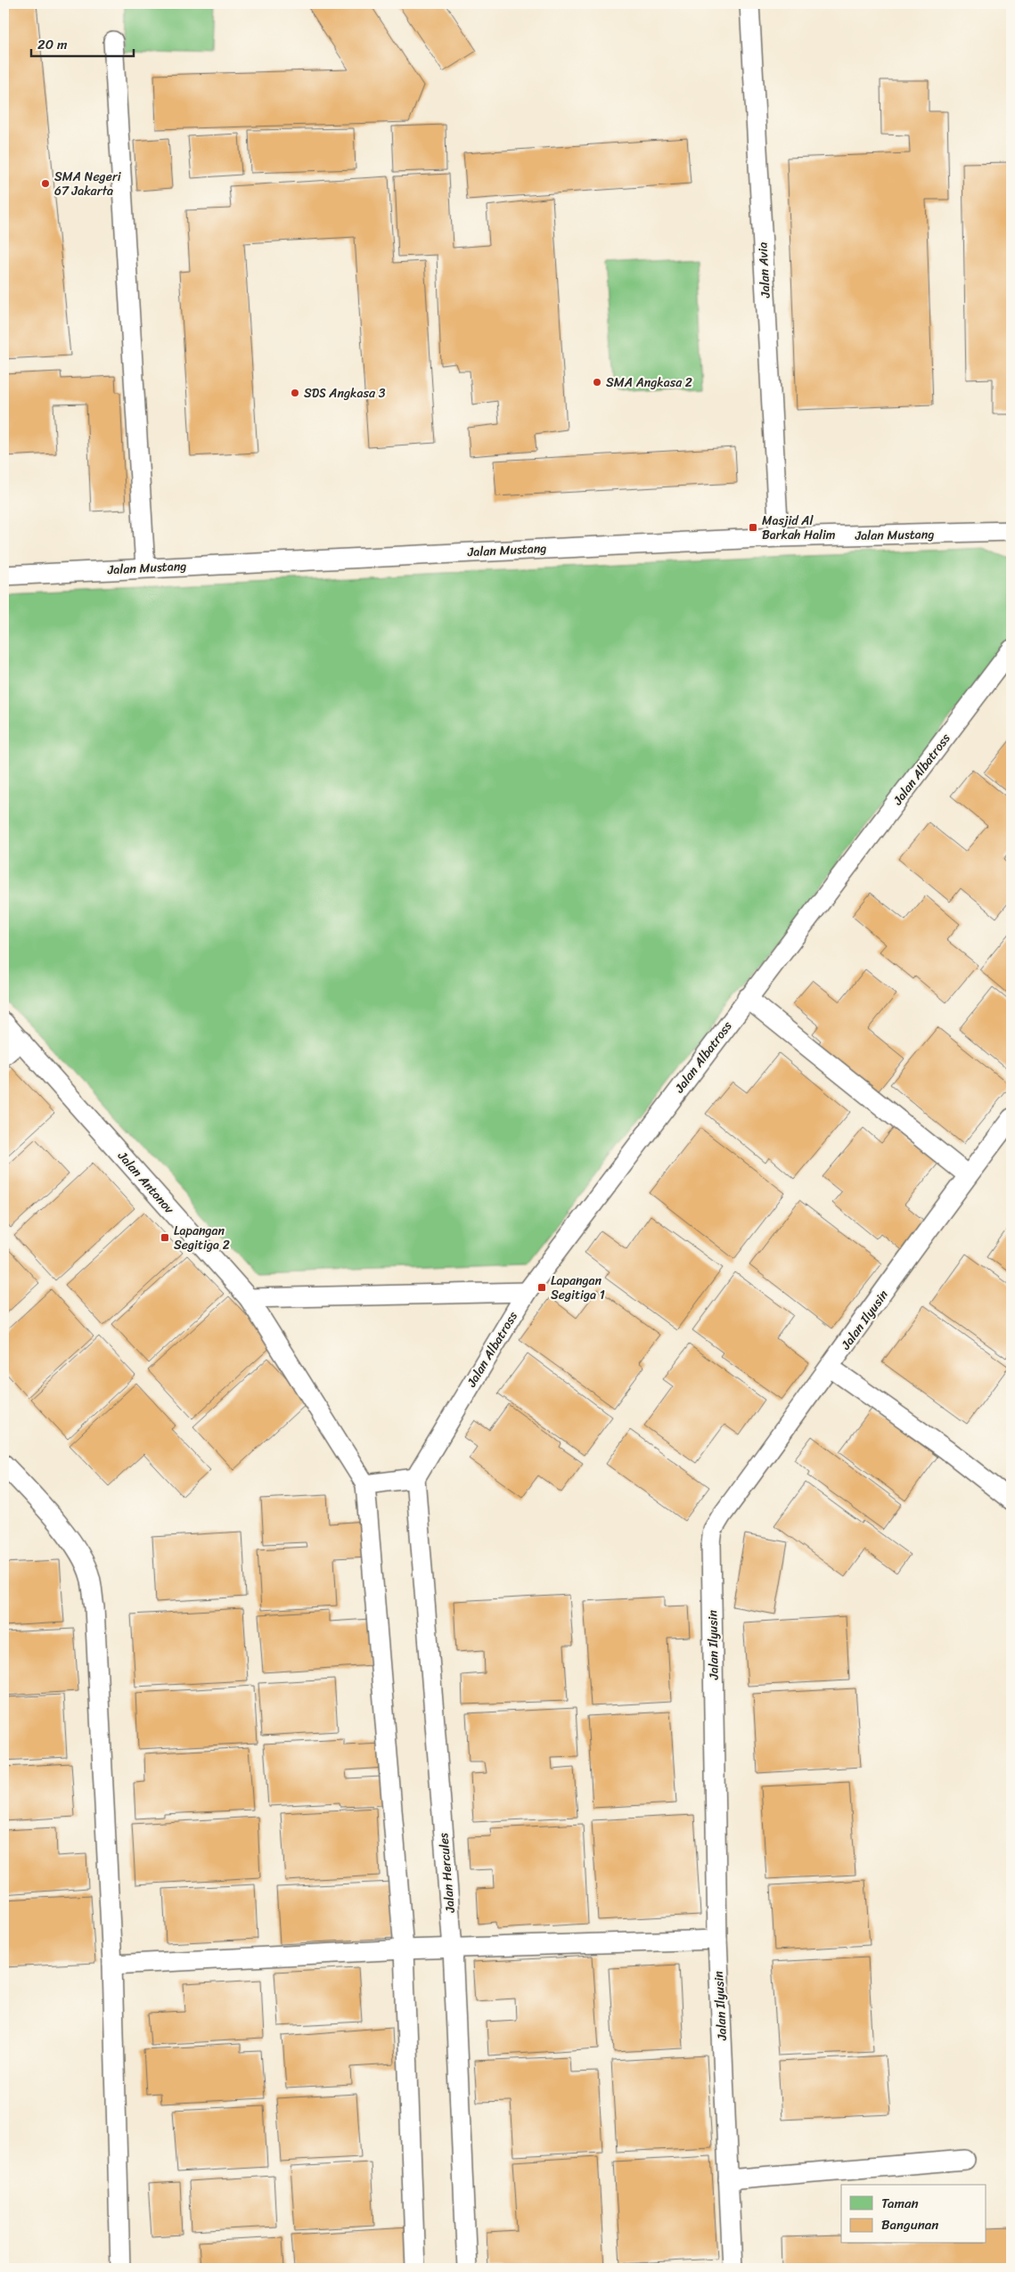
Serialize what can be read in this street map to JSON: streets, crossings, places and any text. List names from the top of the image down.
{
  "streets": {
    "lane": [
      "Jalan Avia",
      "Jalan Mustang",
      "Jalan Albatross",
      "Jalan Antonov",
      "Jalan Ilyusin",
      "Jalan Hercules"
    ]
  },
  "crossings": [
    ["Jalan Avia", "Jalan Mustang"],
    ["Jalan Albatross", "Jalan Hercules"]
  ],
  "places": {
    "other": ["SMA Negeri 67 Jakarta", "SMA Angkasa 2", "SDS Angkasa 3"],
    "transit": ["Masjid Al Barkah Halim", "Lapangan Segitiga 2", "Lapangan Segitiga 1"]
  },
  "legend": ["Taman", "Bangunan"],
  "scale_bar": "20 m"
}
